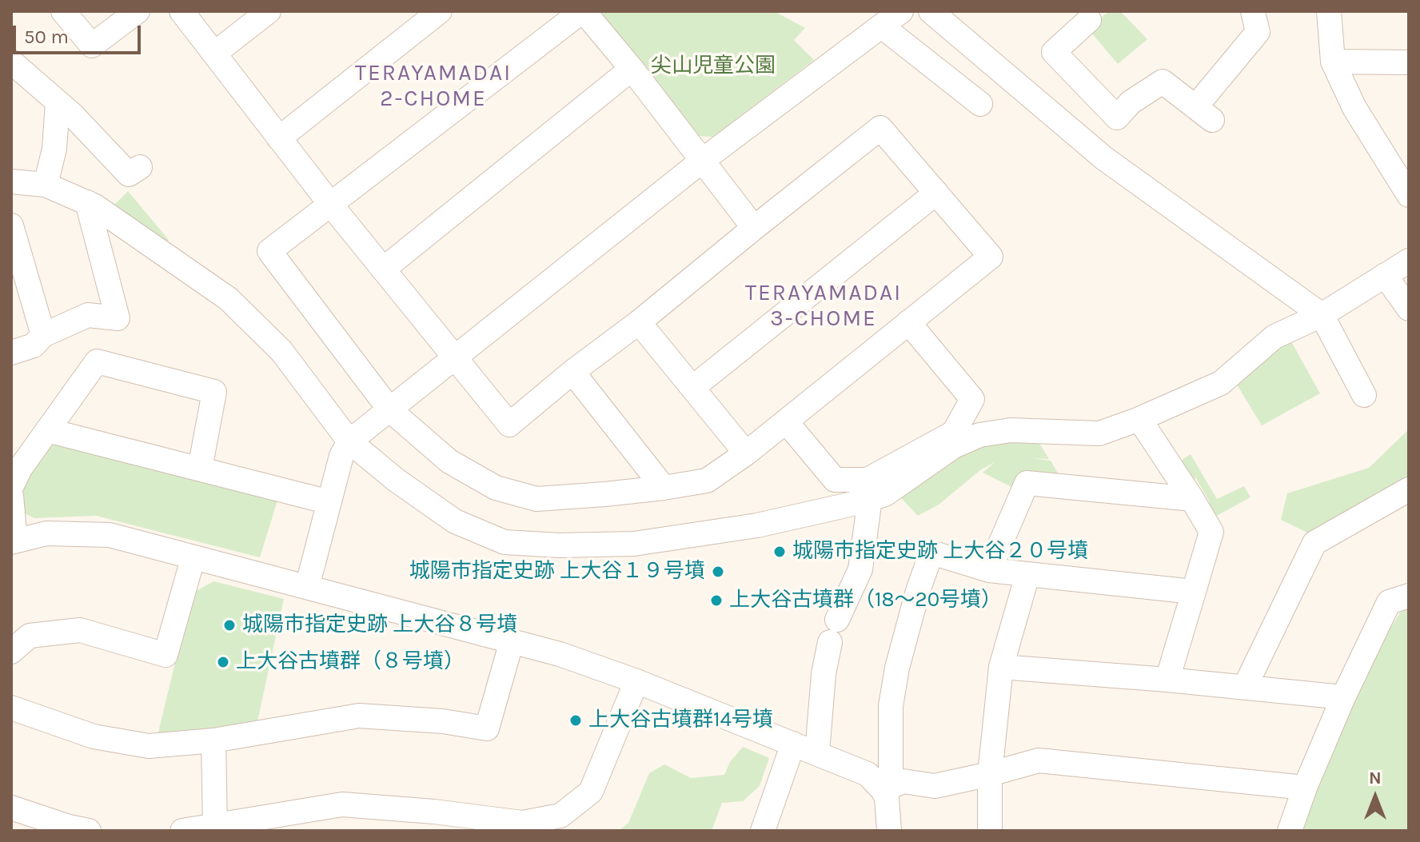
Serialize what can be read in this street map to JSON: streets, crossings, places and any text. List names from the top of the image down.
{
  "districts": ["TERAYAMADAI 2-CHOME", "TERAYAMADAI 3-CHOME"],
  "parks": ["尖山児童公園"],
  "places": [
    "城陽市指定史跡 上大谷２０号墳",
    "城陽市指定史跡 上大谷１９号墳",
    "上大谷古墳群（18～20号墳）",
    "城陽市指定史跡 上大谷８号墳",
    "上大谷古墳群（８号墳）",
    "上大谷古墳群14号墳"
  ],
  "scale_bar": "50 m",
  "north": "top"
}
